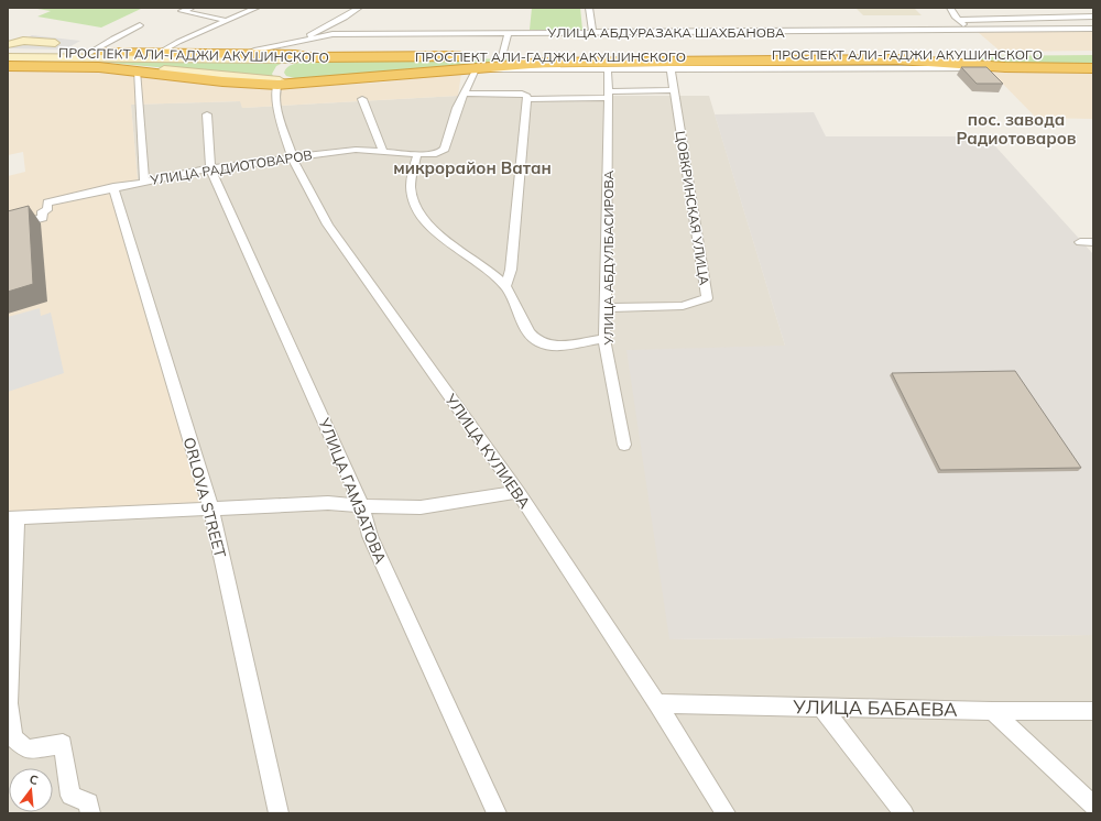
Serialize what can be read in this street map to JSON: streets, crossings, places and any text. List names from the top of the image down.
{
  "streets": {
    "highway": ["ПРОСПЕКТ АЛИ-ГАДЖИ АКУШИНСКОГО"],
    "street": [
      "УЛИЦА АБДУРАЗАКА ШАХБАНОВА",
      "УЛИЦА РАДИОТОВАРОВ",
      "ЦОВКРИНСКАЯ УЛИЦА",
      "УЛИЦА АБДУЛБАСИРОВА",
      "УЛИЦА КУЛИЕВА",
      "УЛИЦА ГАМЗАТОВА",
      "ORLOVA STREET",
      "УЛИЦА БАБАЕВА"
    ]
  },
  "crossings": [
    ["УЛИЦА АБДУРАЗАКА ШАХБАНОВА", "ПРОСПЕКТ АЛИ-ГАДЖИ АКУШИНСКОГО"],
    ["ПРОСПЕКТ АЛИ-ГАДЖИ АКУШИНСКОГО", "УЛИЦА АБДУЛБАСИРОВА"],
    ["ПРОСПЕКТ АЛИ-ГАДЖИ АКУШИНСКОГО", "УЛИЦА КУЛИЕВА"],
    ["УЛИЦА РАДИОТОВАРОВ", "УЛИЦА КУЛИЕВА"],
    ["УЛИЦА РАДИОТОВАРОВ", "УЛИЦА ГАМЗАТОВА"],
    ["УЛИЦА РАДИОТОВАРОВ", "ORLOVA STREET"],
    ["ЦОВКРИНСКАЯ УЛИЦА", "УЛИЦА АБДУЛБАСИРОВА"],
    ["УЛИЦА КУЛИЕВА", "УЛИЦА БАБАЕВА"]
  ],
  "districts": ["пос. завода Радиотоваров", "микрорайон Ватан"],
  "north": "top"
}
